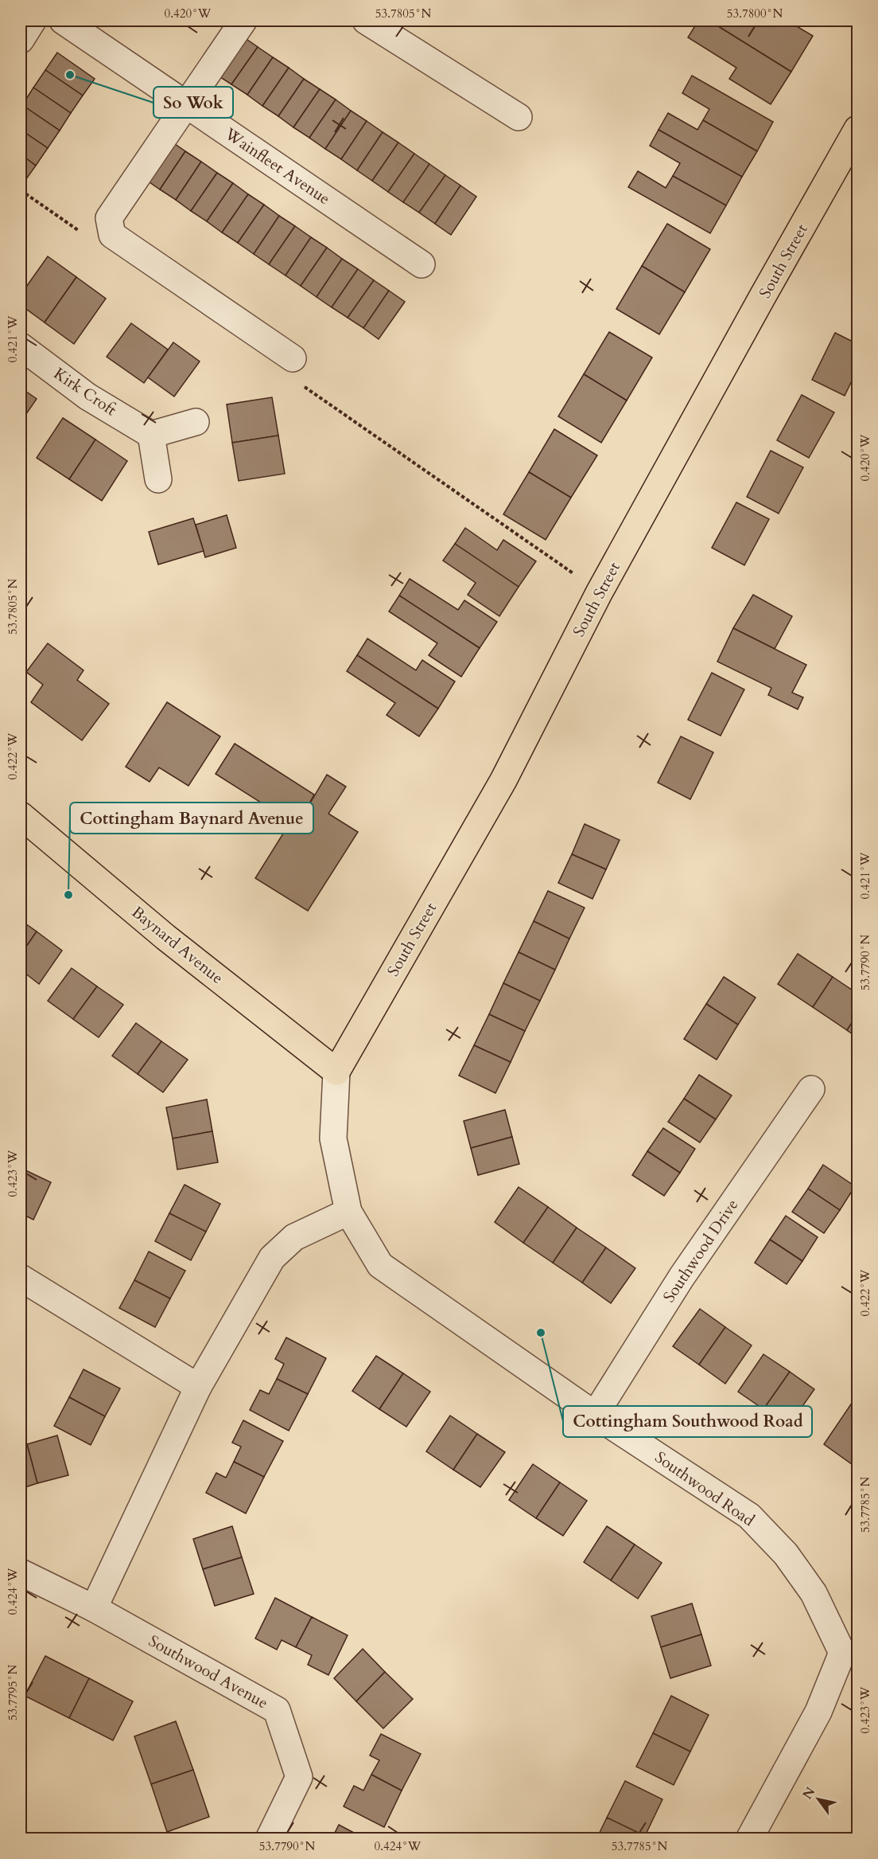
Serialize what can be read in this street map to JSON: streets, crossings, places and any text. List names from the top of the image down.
{
  "streets": {
    "main road": ["South Street", "Baynard Avenue"],
    "street": [
      "Wainfleet Avenue",
      "Kirk Croft",
      "Southwood Drive",
      "Southwood Road",
      "Southwood Avenue"
    ]
  },
  "crossings": [
    ["South Street", "Baynard Avenue"],
    ["South Street", "Southwood Road"],
    ["Baynard Avenue", "Southwood Road"],
    ["Southwood Drive", "Southwood Road"]
  ],
  "places": ["So Wok", "Cottingham Baynard Avenue", "Cottingham Southwood Road"],
  "north": "top left",
  "coordinates": [
    "0.420°W",
    "53.7805°N",
    "53.7800°N",
    "0.421°W",
    "0.422°W",
    "53.7790°N",
    "0.423°W",
    "53.7785°N",
    "0.424°W",
    "53.7795°N"
  ]
}
